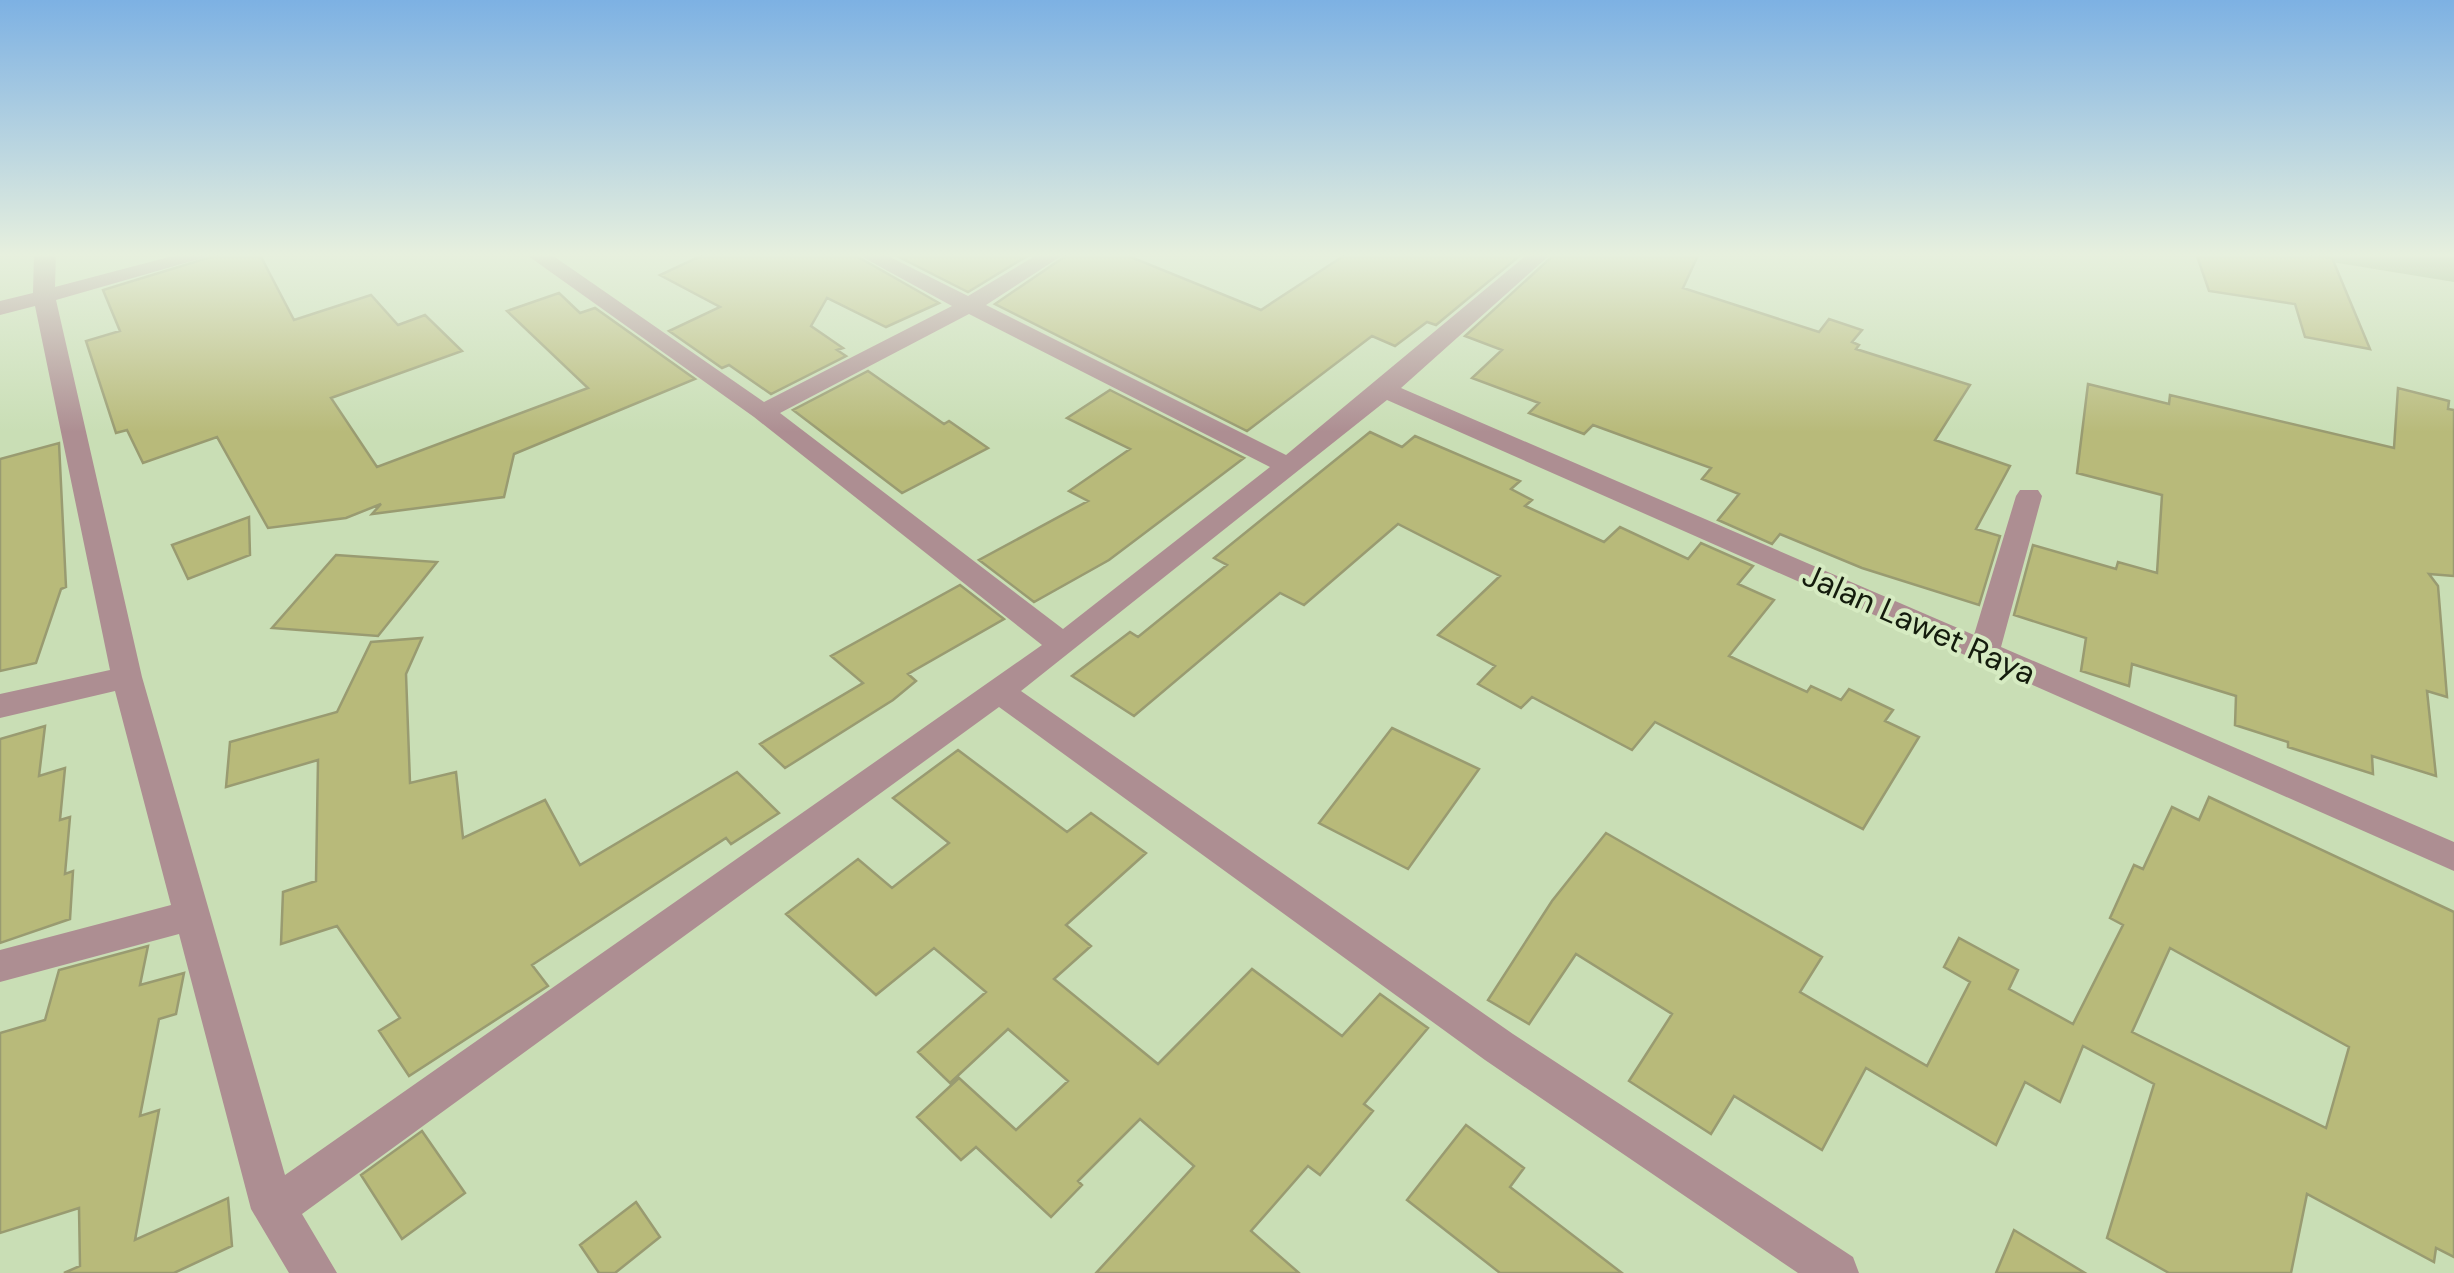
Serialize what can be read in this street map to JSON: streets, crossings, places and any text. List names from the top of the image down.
{
  "streets": {
    "street": ["Jalan Lawet Raya"]
  }
}
